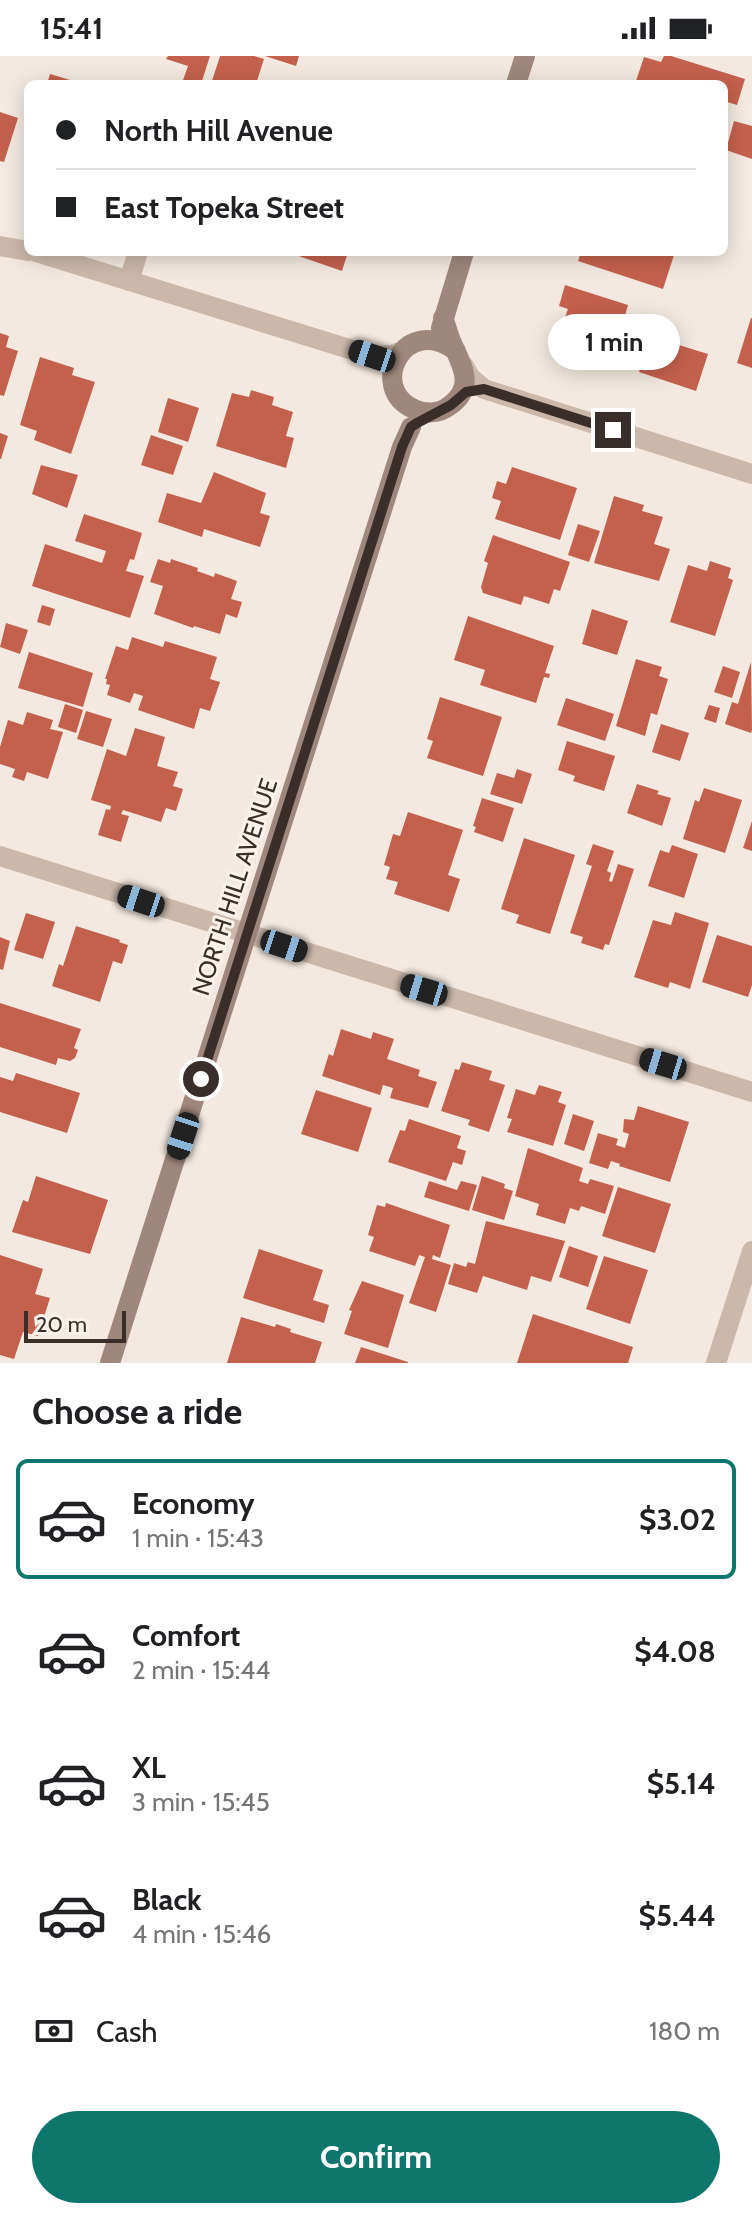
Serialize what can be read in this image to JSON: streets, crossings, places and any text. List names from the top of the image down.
{
  "streets": {
    "street": ["NORTH HILL AVENUE"]
  },
  "scale_bar": "20 m",
  "page": {
    "status": "15:41",
    "banner": ["North Hill Avenue", "East Topeka Street"],
    "bubble": "1 min",
    "scale": "20 m",
    "heading": "Choose a ride",
    "list": [
      {
        "name": "Economy",
        "note": "1 min · 15:43",
        "value": "$3.02"
      },
      {
        "name": "Comfort",
        "note": "2 min · 15:44",
        "value": "$4.08"
      },
      {
        "name": "XL",
        "note": "3 min · 15:45",
        "value": "$5.14"
      },
      {
        "name": "Black",
        "note": "4 min · 15:46",
        "value": "$5.44"
      }
    ],
    "pay": ["Cash", "180 m"],
    "buttons": "Confirm"
  }
}
